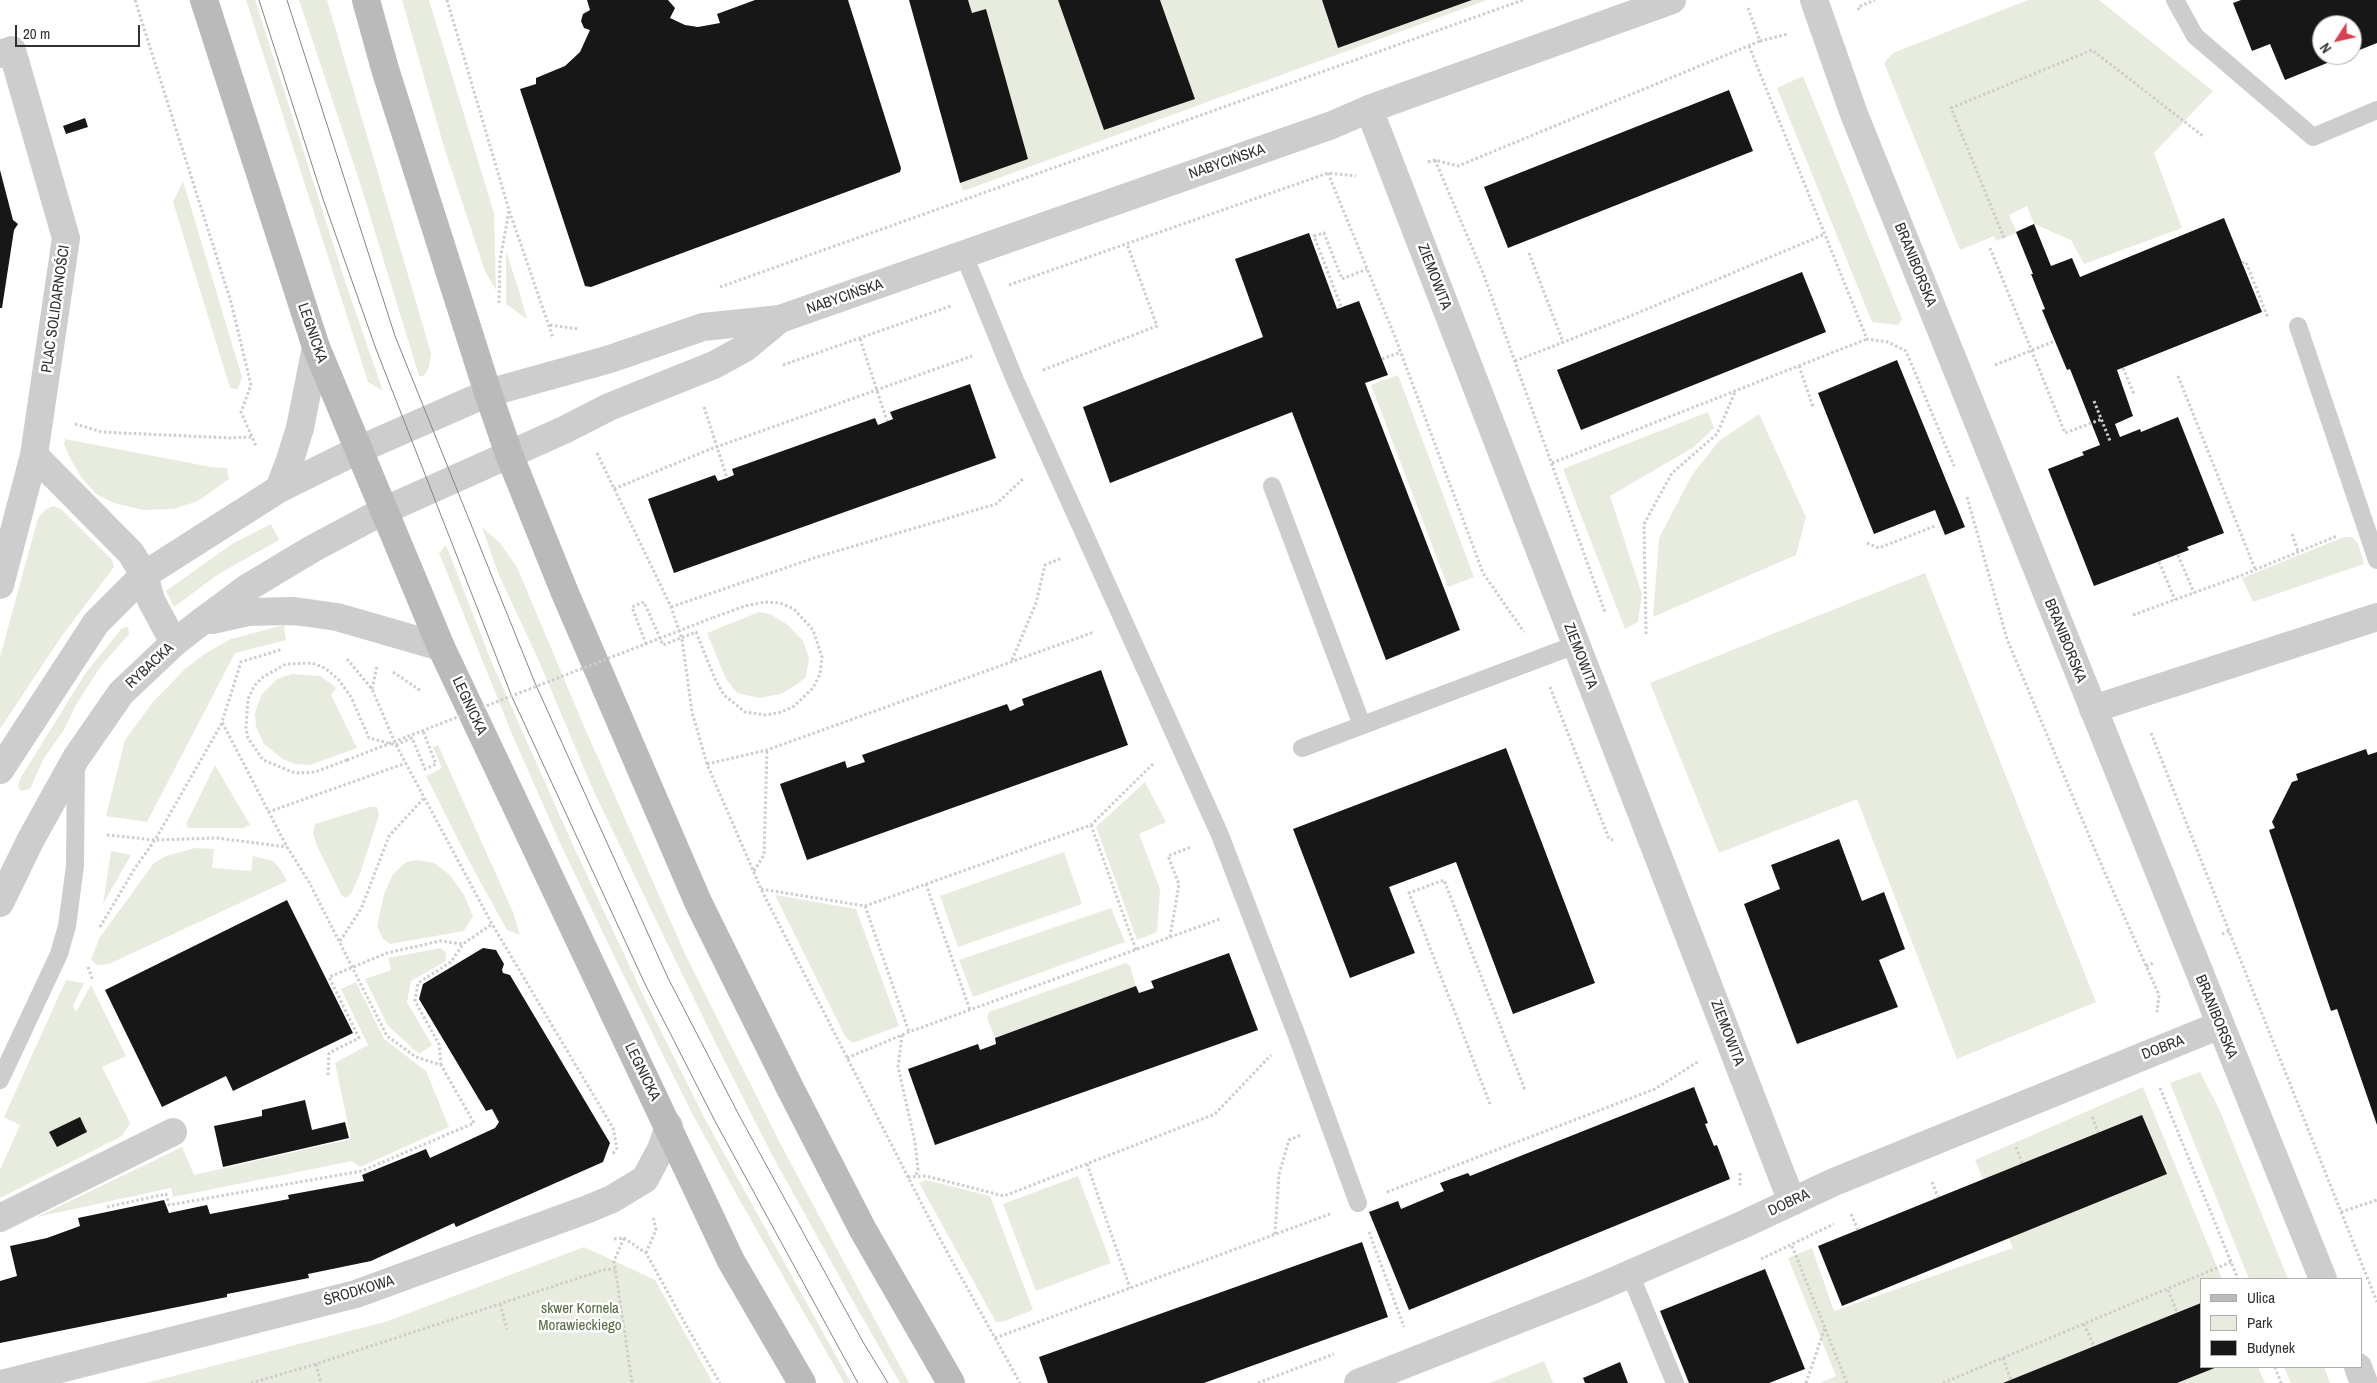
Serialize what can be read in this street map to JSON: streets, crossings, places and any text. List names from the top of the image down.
{
  "streets": {
    "main road": ["LEGNICKA"],
    "street": [
      "NABYCIŃSKA",
      "BRANIBORSKA",
      "ZIEMOWITA",
      "PLAC SOLIDARNOŚCI",
      "RYBACKA",
      "DOBRA",
      "ŚRODKOWA"
    ]
  },
  "crossings": [
    ["NABYCIŃSKA", "ZIEMOWITA"],
    ["NABYCIŃSKA", "LEGNICKA"],
    ["NABYCIŃSKA", "RYBACKA"],
    ["BRANIBORSKA", "DOBRA"],
    ["ZIEMOWITA", "DOBRA"],
    ["LEGNICKA", "RYBACKA"],
    ["LEGNICKA", "ŚRODKOWA"]
  ],
  "parks": ["skwer Kornela Morawieckiego"],
  "legend": ["Ulica", "Park", "Budynek"],
  "scale_bar": "20 m",
  "north": "bottom left"
}
